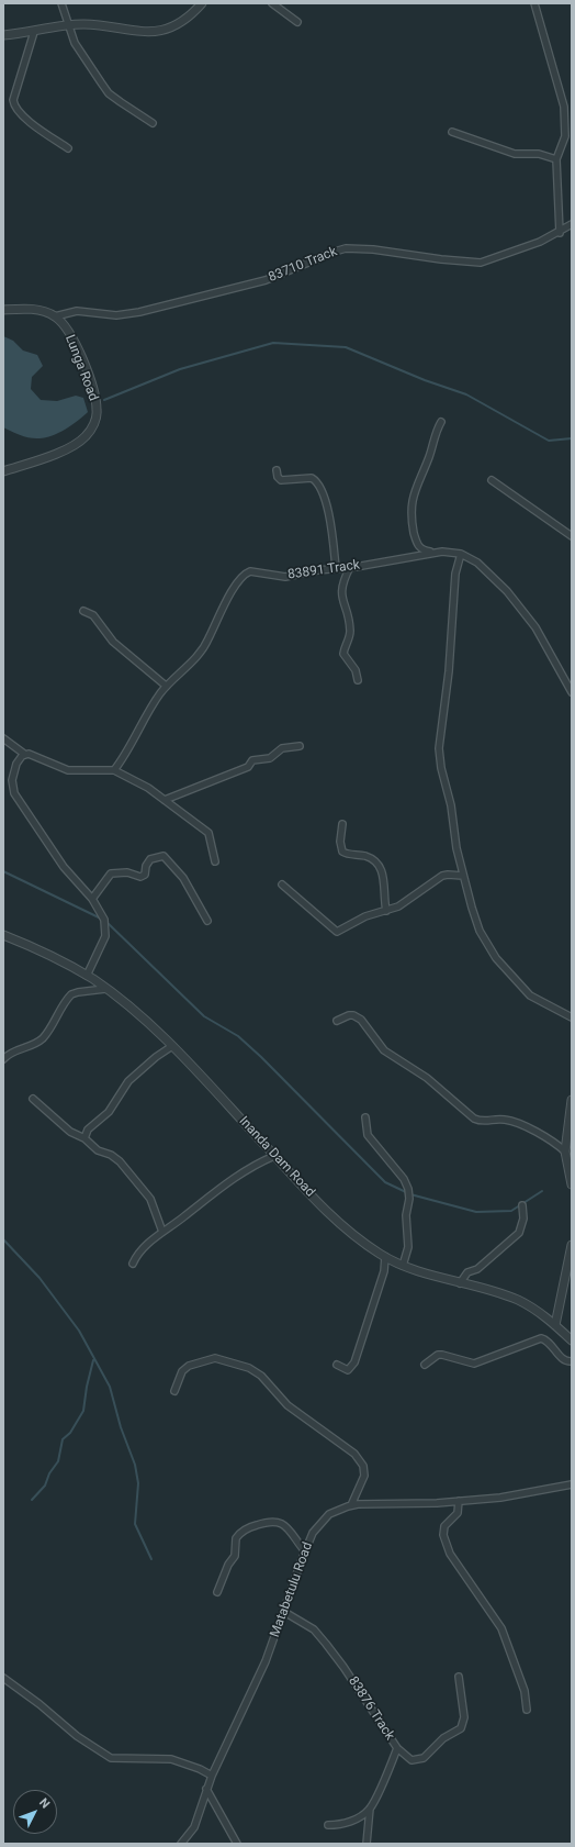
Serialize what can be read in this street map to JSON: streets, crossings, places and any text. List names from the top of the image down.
{
  "streets": {
    "street": [
      "83710 Track",
      "Lunga Road",
      "83891 Track",
      "Inanda Dam Road",
      "Matabetulu Road",
      "83876 Track"
    ]
  },
  "crossings": [
    ["83710 Track", "Lunga Road"],
    ["Matabetulu Road", "83876 Track"]
  ],
  "north": "top right"
}
